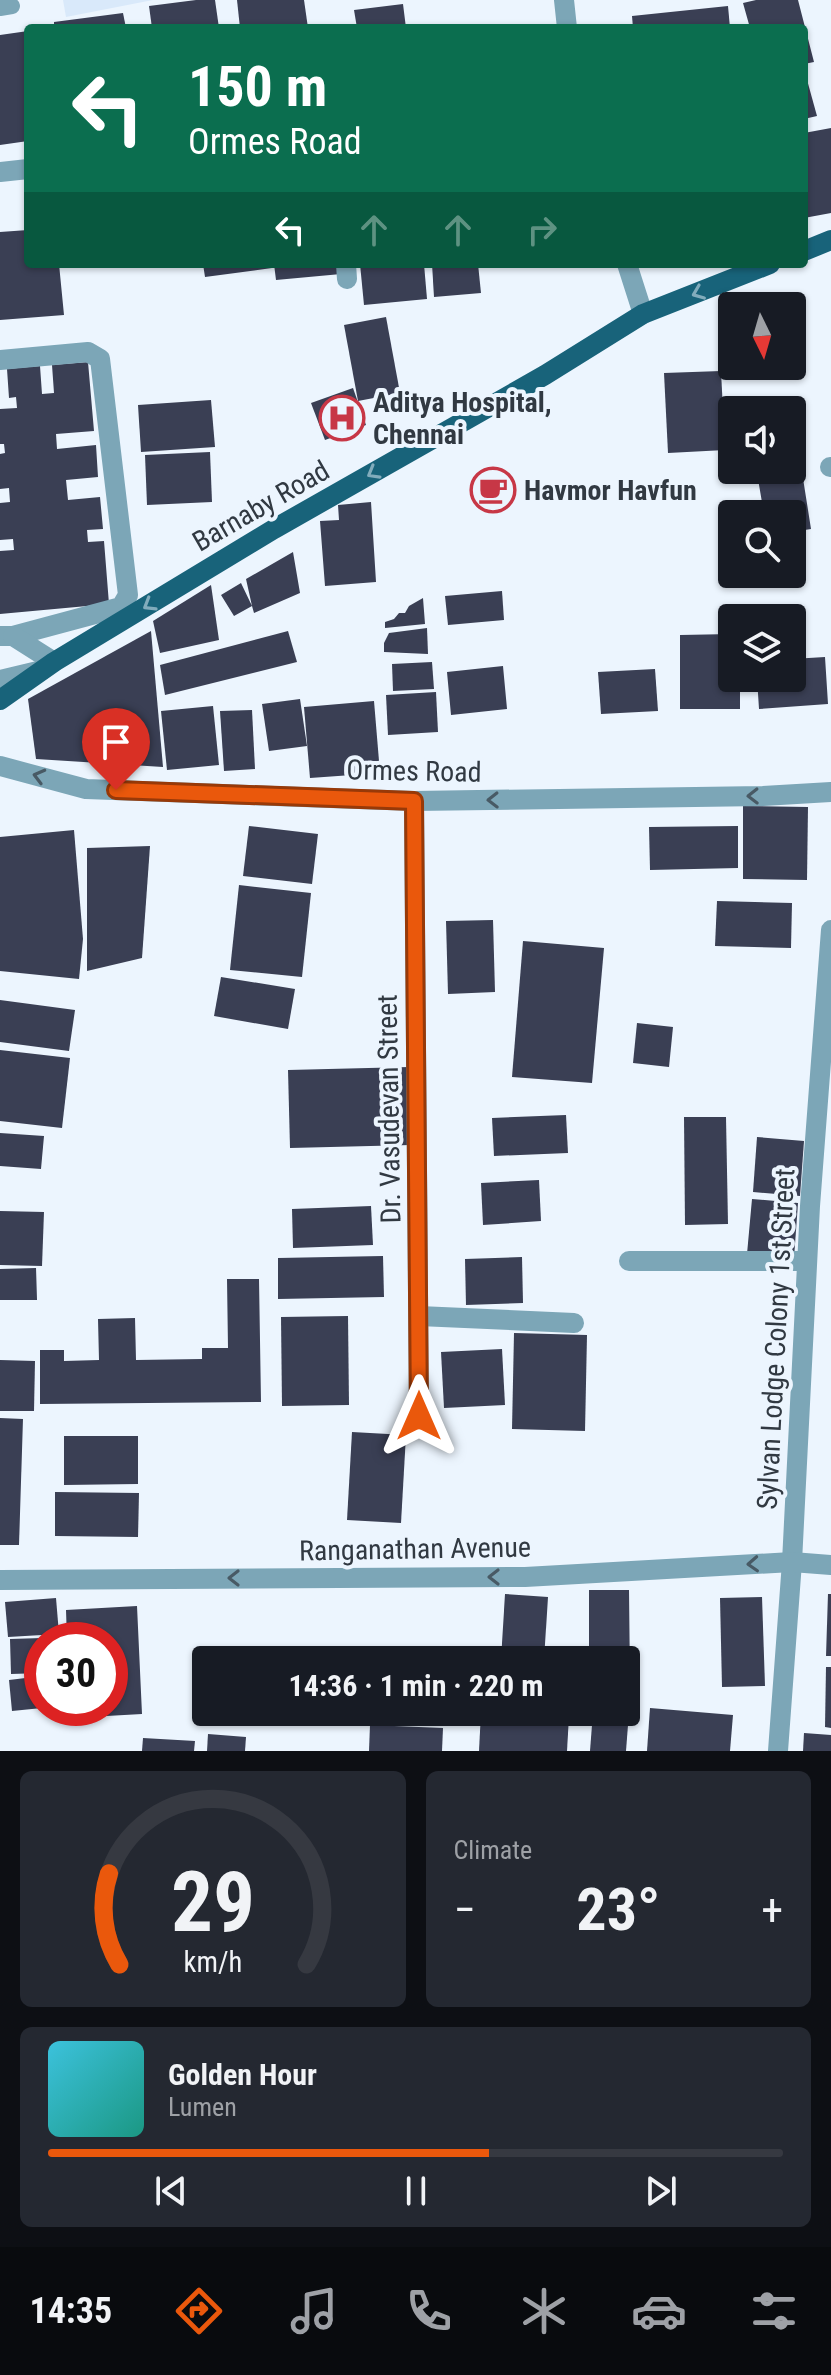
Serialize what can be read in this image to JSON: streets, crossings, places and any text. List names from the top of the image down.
{
  "streets": {
    "main road": ["Barnaby Road"],
    "street": [
      "Ormes Road",
      "Dr. Vasudevan Street",
      "Sylvan Lodge Colony 1st Street",
      "Ranganathan Avenue"
    ]
  },
  "crossings": [
    ["Ormes Road", "Dr. Vasudevan Street"],
    ["Sylvan Lodge Colony 1st Street", "Ranganathan Avenue"]
  ],
  "one_way": ["Barnaby Road", "Ormes Road", "Ranganathan Avenue"],
  "places": {
    "hospital": ["Aditya Hospital, Chennai"],
    "cafe": ["Havmor Havfun"]
  },
  "north": "bottom",
  "page": {
    "turn": ["150 m", "Ormes Road"],
    "limit": "30",
    "trip": "14:36 · 1 min · 220 m",
    "tile": "Climate",
    "heat": ["−", "23°", "+"],
    "song": ["Golden Hour", "Lumen"],
    "tabs": "14:35",
    "gauge": ["29", "km/h"]
  }
}
